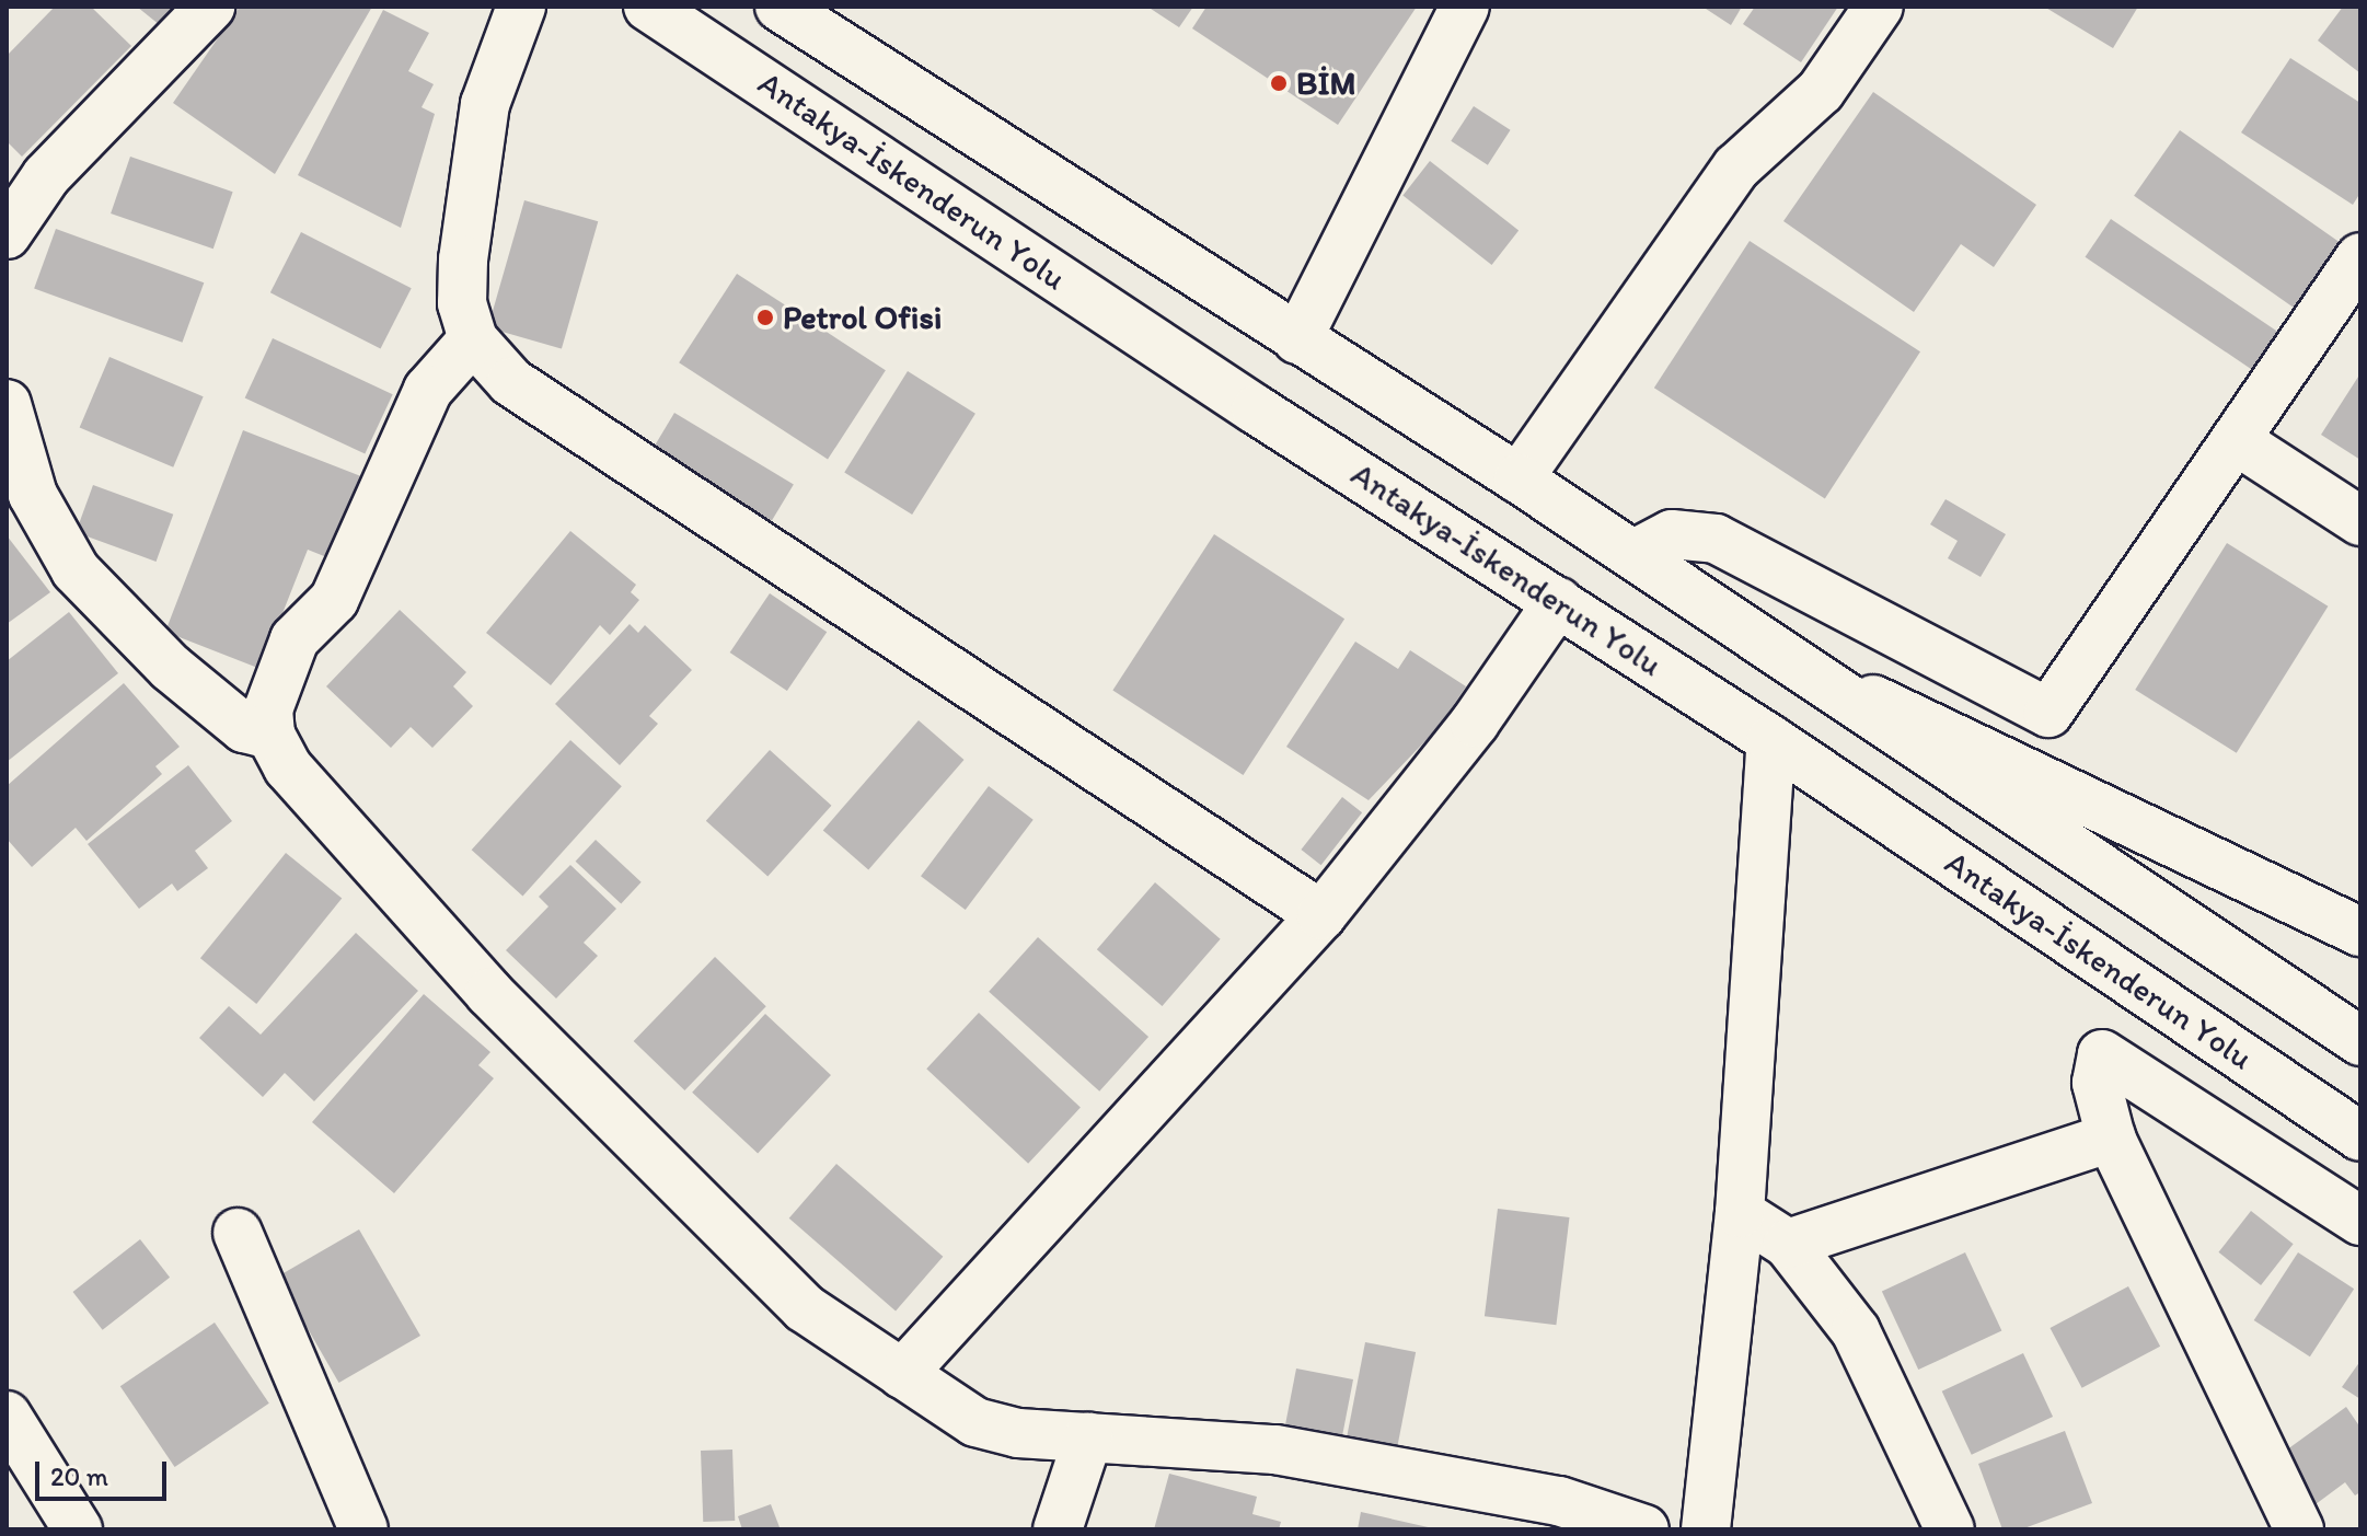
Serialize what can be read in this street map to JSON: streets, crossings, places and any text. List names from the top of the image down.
{
  "streets": {
    "main road": ["Antakya-İskenderun Yolu"]
  },
  "places": ["BİM", "Petrol Ofisi"],
  "scale_bar": "20 m"
}
